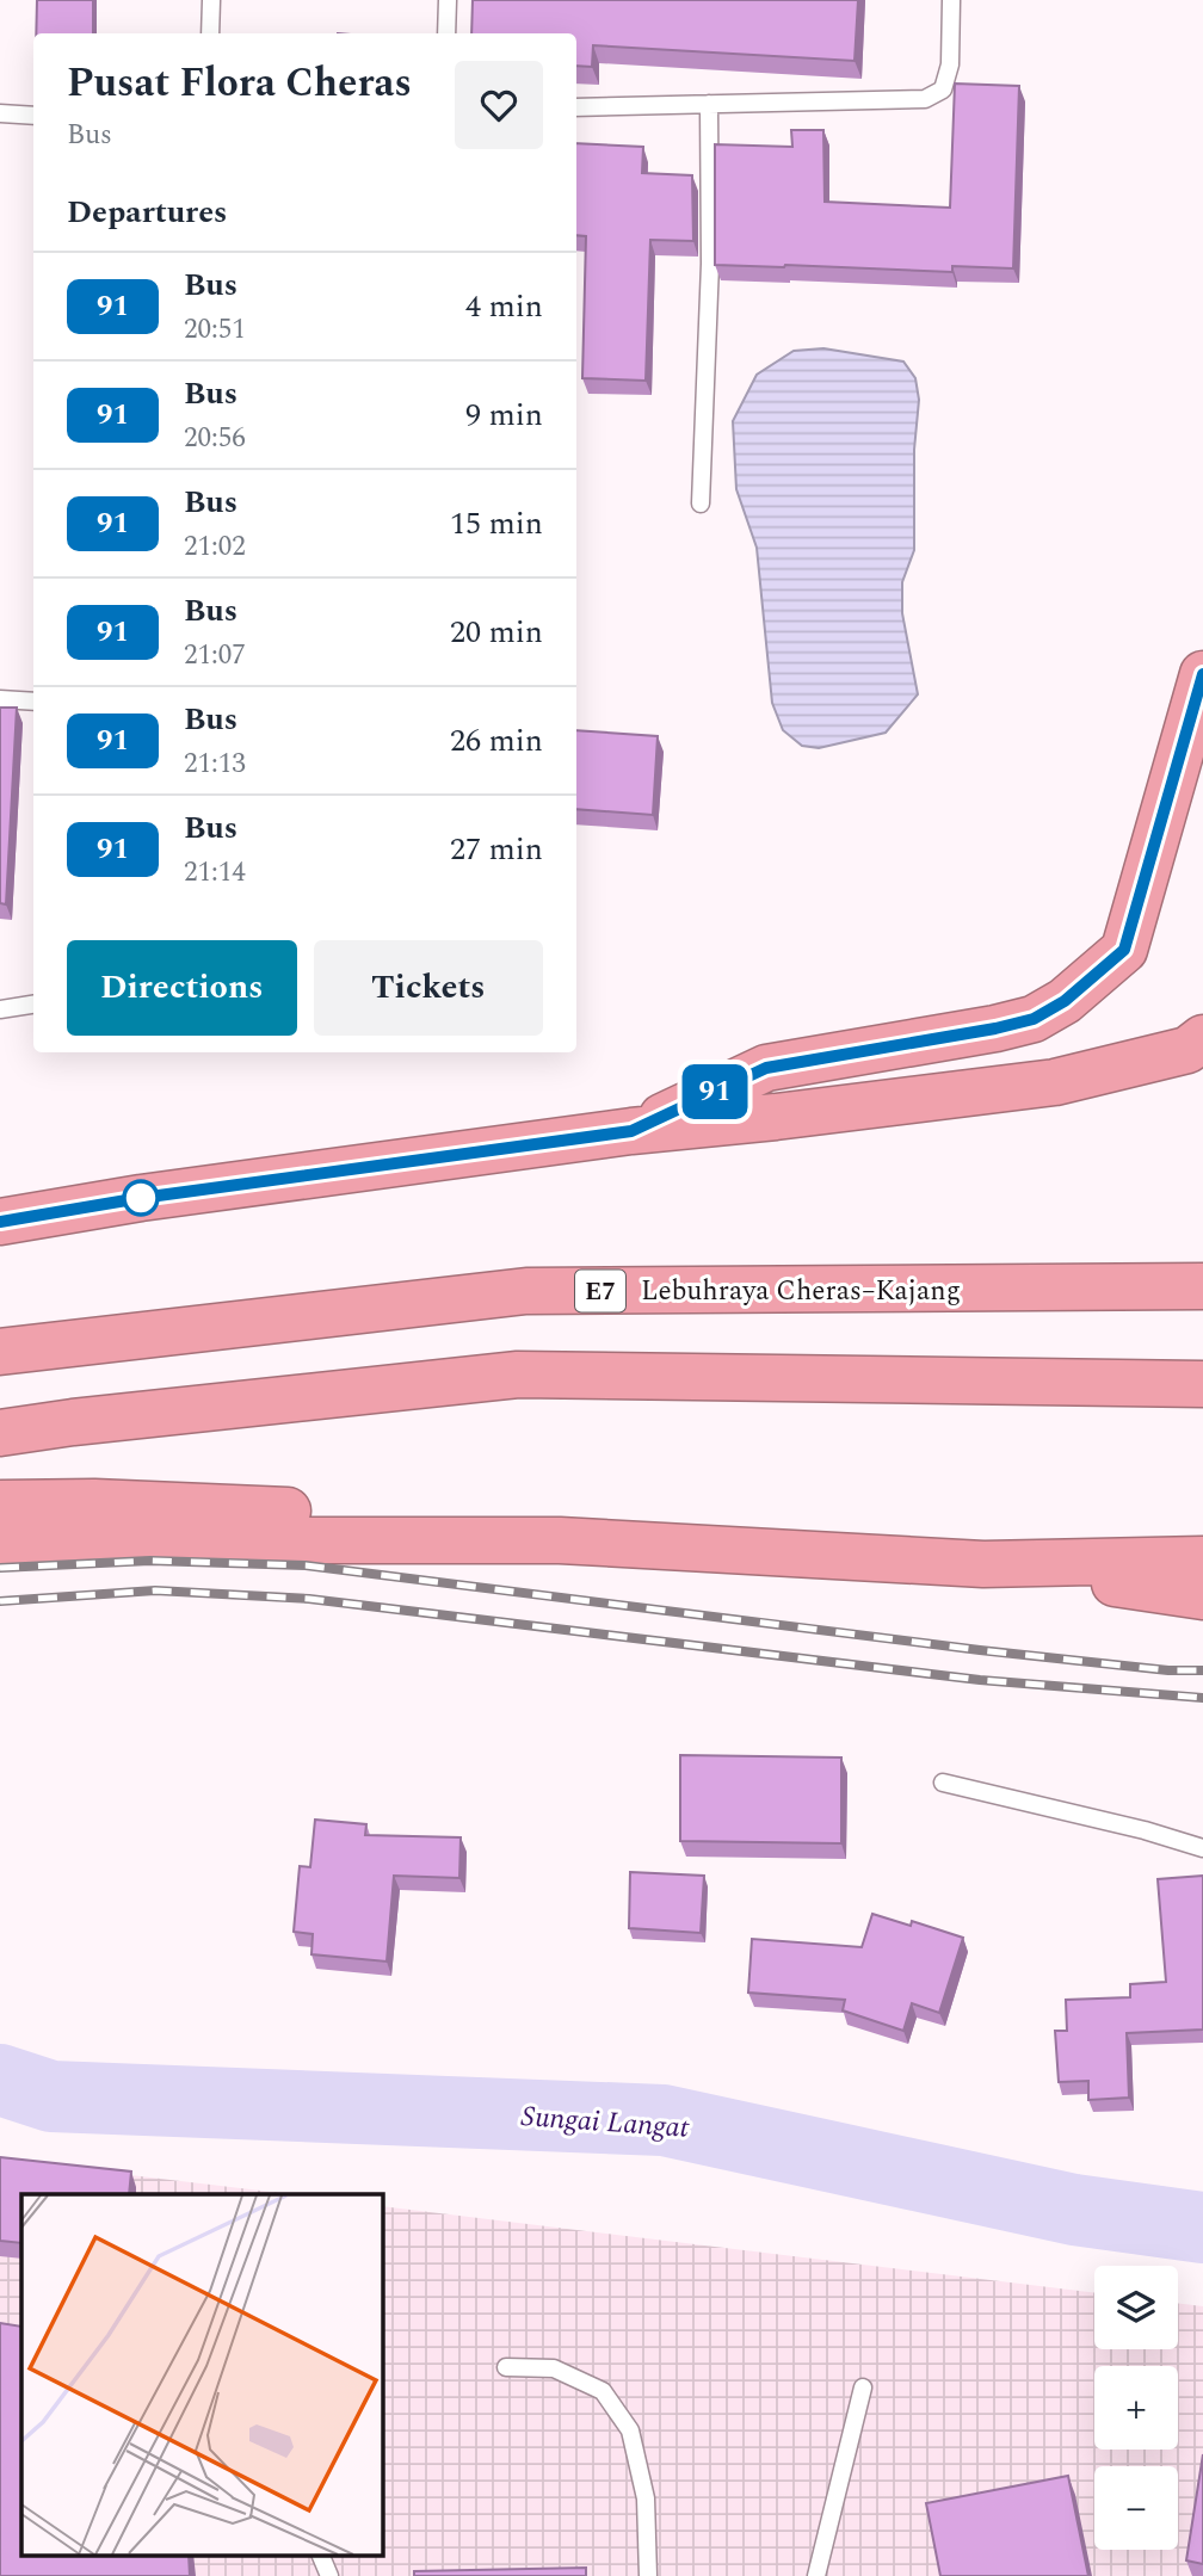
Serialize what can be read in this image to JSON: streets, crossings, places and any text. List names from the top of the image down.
{
  "streets": {
    "highway": ["Lebuhraya Cheras–Kajang", "E7"]
  },
  "water": ["Sungai Langat"],
  "lines": ["bus line 91"],
  "page": {
    "on_map": "91",
    "heading": [
      ["Pusat Flora Cheras", "Bus"],
      "Departures"
    ],
    "list": [
      {
        "mark": "91",
        "name": "Bus",
        "note": "20:51",
        "value": "4 min"
      },
      {
        "mark": "91",
        "name": "Bus",
        "note": "20:56",
        "value": "9 min"
      },
      {
        "mark": "91",
        "name": "Bus",
        "note": "21:02",
        "value": "15 min"
      },
      {
        "mark": "91",
        "name": "Bus",
        "note": "21:07",
        "value": "20 min"
      },
      {
        "mark": "91",
        "name": "Bus",
        "note": "21:13",
        "value": "26 min"
      },
      {
        "mark": "91",
        "name": "Bus",
        "note": "21:14",
        "value": "27 min"
      }
    ],
    "buttons": ["Directions", "Tickets"],
    "map_buttons": ["+", "−"]
  }
}
